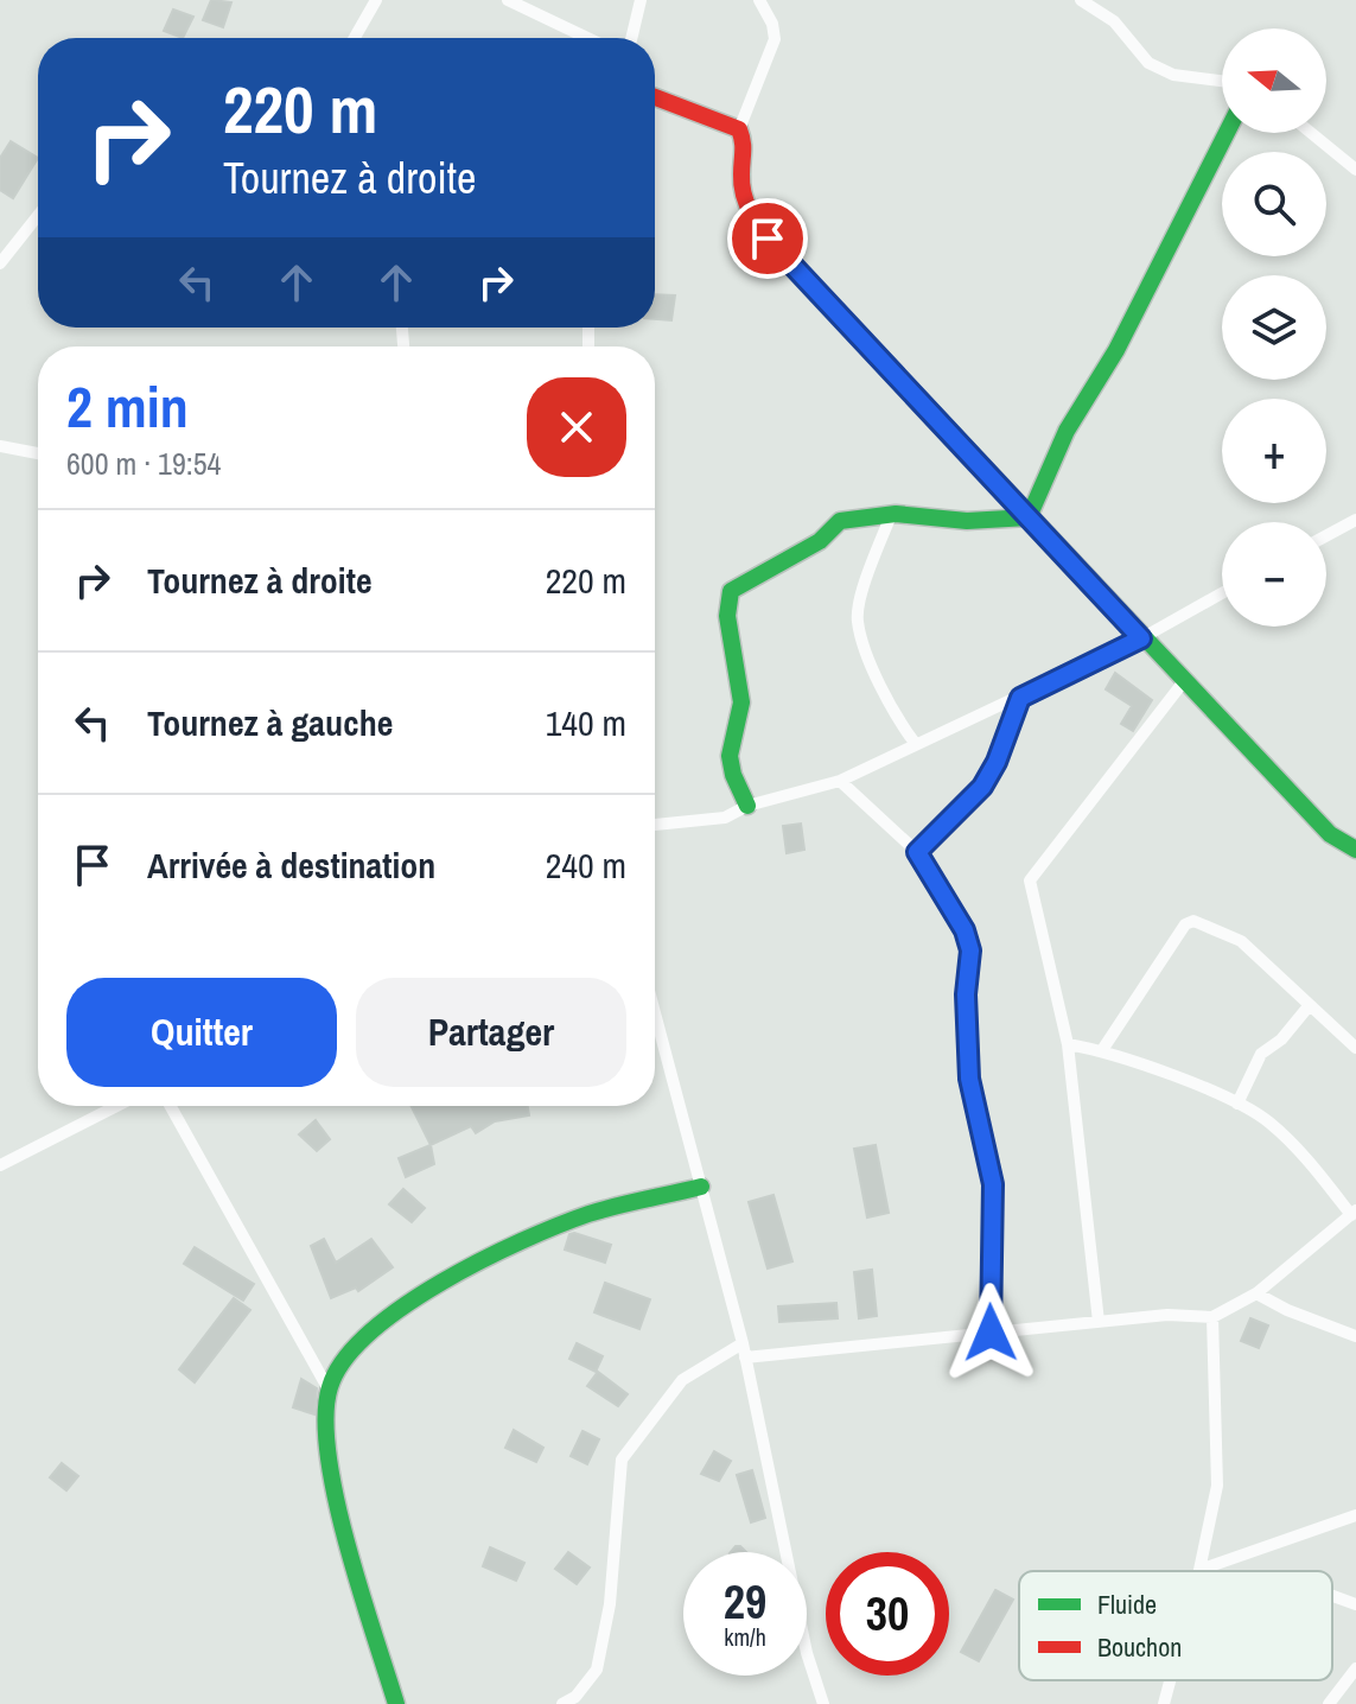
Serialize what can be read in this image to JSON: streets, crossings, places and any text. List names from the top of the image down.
{
  "legend": ["Fluide", "Bouchon"],
  "north": "left",
  "page": {
    "map_buttons": ["+", "−"],
    "turn": ["220 m", "Tournez à droite"],
    "heading": ["2 min", "600 m · 19:54"],
    "list": [
      {
        "name": "Tournez à droite",
        "value": "220 m"
      },
      {
        "name": "Tournez à gauche",
        "value": "140 m"
      },
      {
        "name": "Arrivée à destination",
        "value": "240 m"
      }
    ],
    "buttons": ["Quitter", "Partager"],
    "speed": "29 km/h",
    "limit": "30"
  }
}
